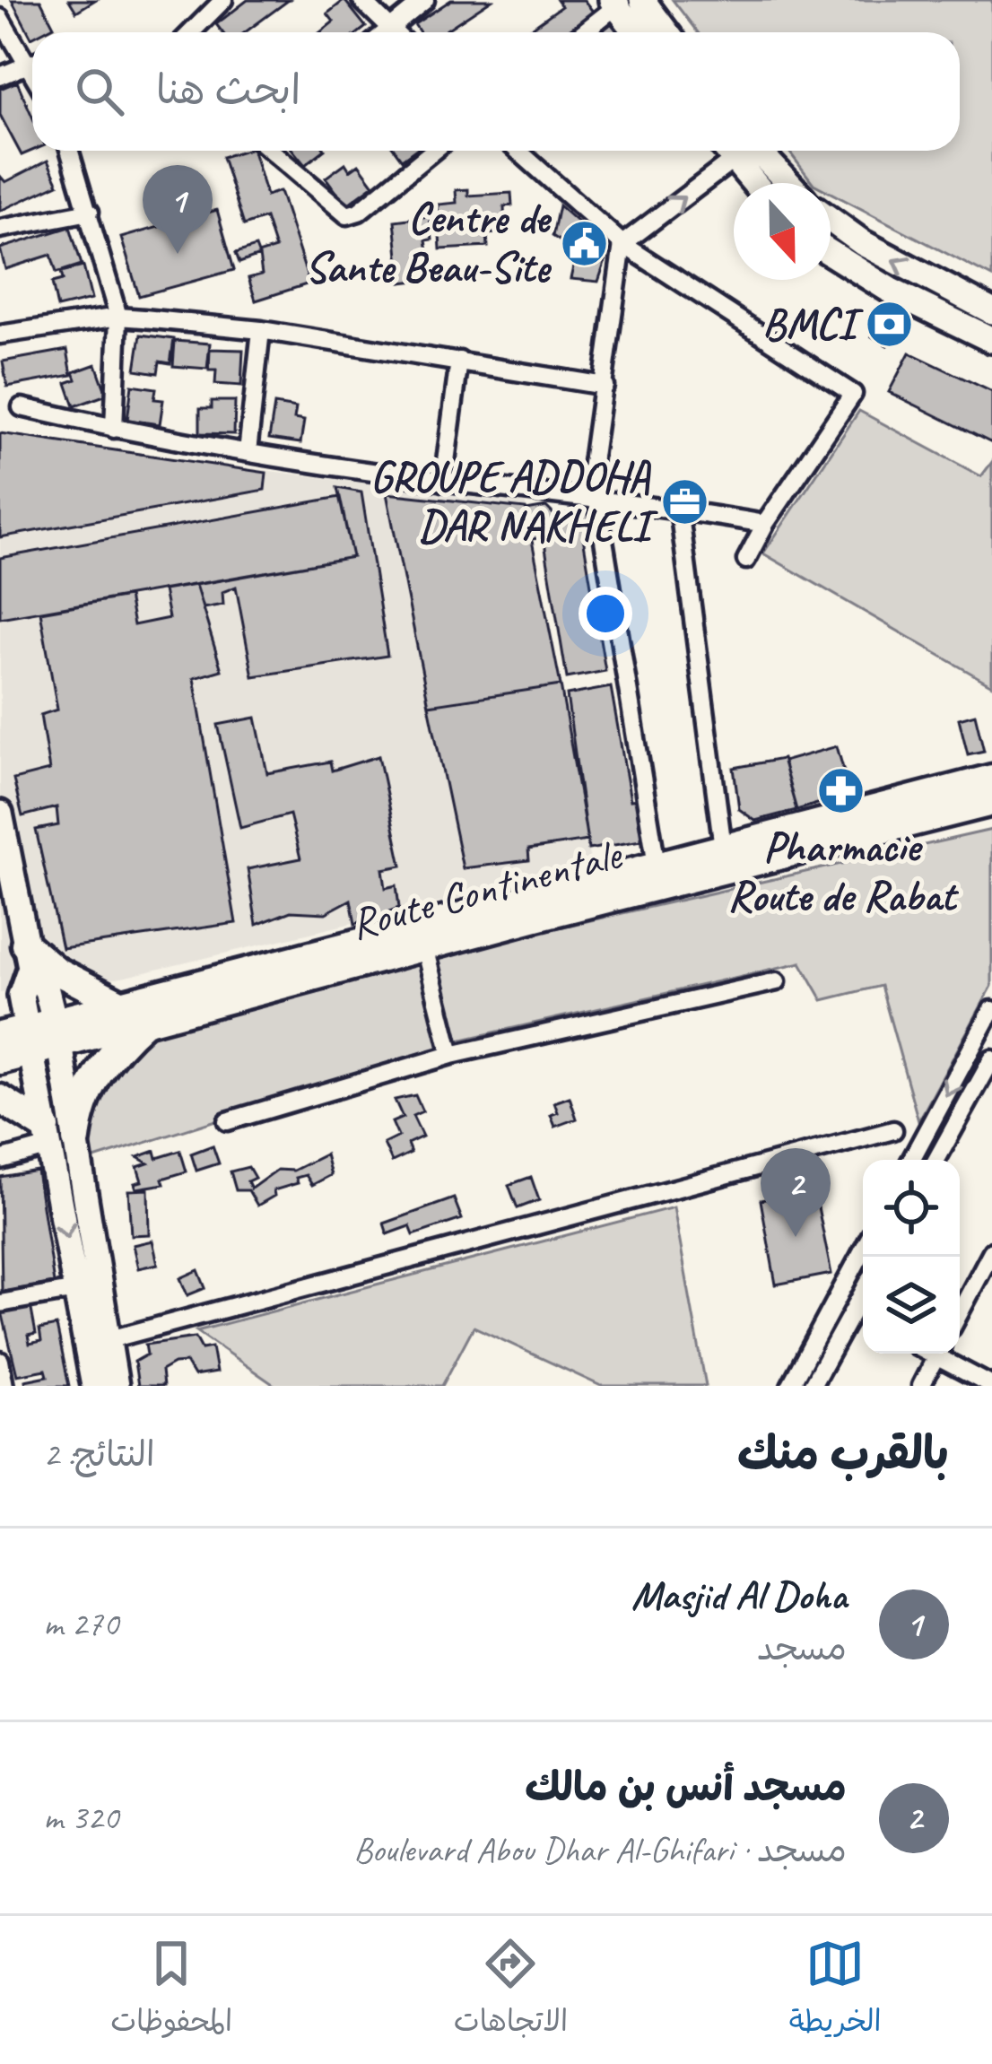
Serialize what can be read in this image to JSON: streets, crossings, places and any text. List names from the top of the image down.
{
  "streets": {
    "main road": ["Route Continentale"]
  },
  "places": {
    "public building": ["Centre de Sante Beau-Site"],
    "bank": ["BMCI"],
    "office": ["GROUPE ADDOHA DAR NAKHELI"],
    "pharmacy": ["Pharmacie Route de Rabat"]
  },
  "north": "bottom",
  "page": {
    "search": "ابحث هنا",
    "pins": ["1", "2"],
    "heading": ["بالقرب منك", "النتائج: 2"],
    "list": [
      {
        "mark": "1",
        "name": "Masjid Al Doha",
        "note": "مسجد",
        "value": "270 m"
      },
      {
        "mark": "2",
        "name": "مسجد أنس بن مالك",
        "note": "مسجد · Boulevard Abou Dhar Al-Ghifari",
        "value": "320 m"
      }
    ],
    "nav": ["الخريطة", "الاتجاهات", "المحفوظات"]
  }
}
